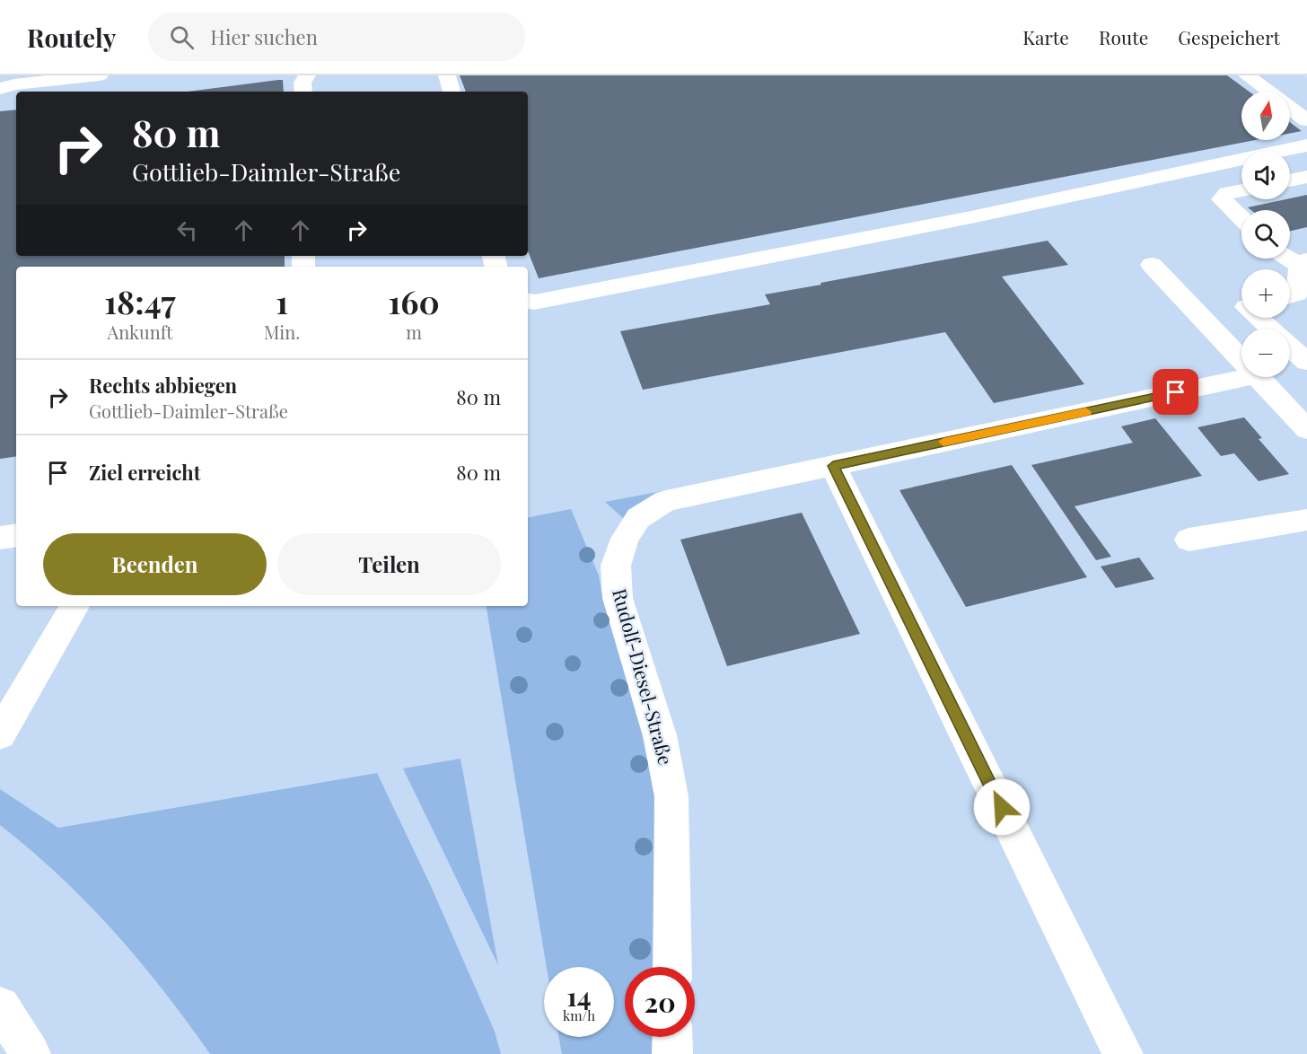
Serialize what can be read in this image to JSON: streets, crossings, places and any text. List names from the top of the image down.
{
  "streets": {
    "street": ["Rudolf-Diesel-Straße"]
  },
  "north": "top",
  "page": {
    "header": "Routely",
    "search": "Hier suchen",
    "nav": ["Karte", "Route", "Gespeichert"],
    "map_buttons": ["+", "−"],
    "turn": ["80 m", "Gottlieb-Daimler-Straße"],
    "eta": [
      "18:47",
      "Ankunft",
      "1",
      "Min.",
      "160",
      "m"
    ],
    "list": [
      {
        "name": "Rechts abbiegen",
        "note": "Gottlieb-Daimler-Straße",
        "value": "80 m"
      },
      {
        "name": "Ziel erreicht",
        "value": "80 m"
      }
    ],
    "buttons": ["Beenden", "Teilen"],
    "speed": "14 km/h",
    "limit": "20"
  }
}
